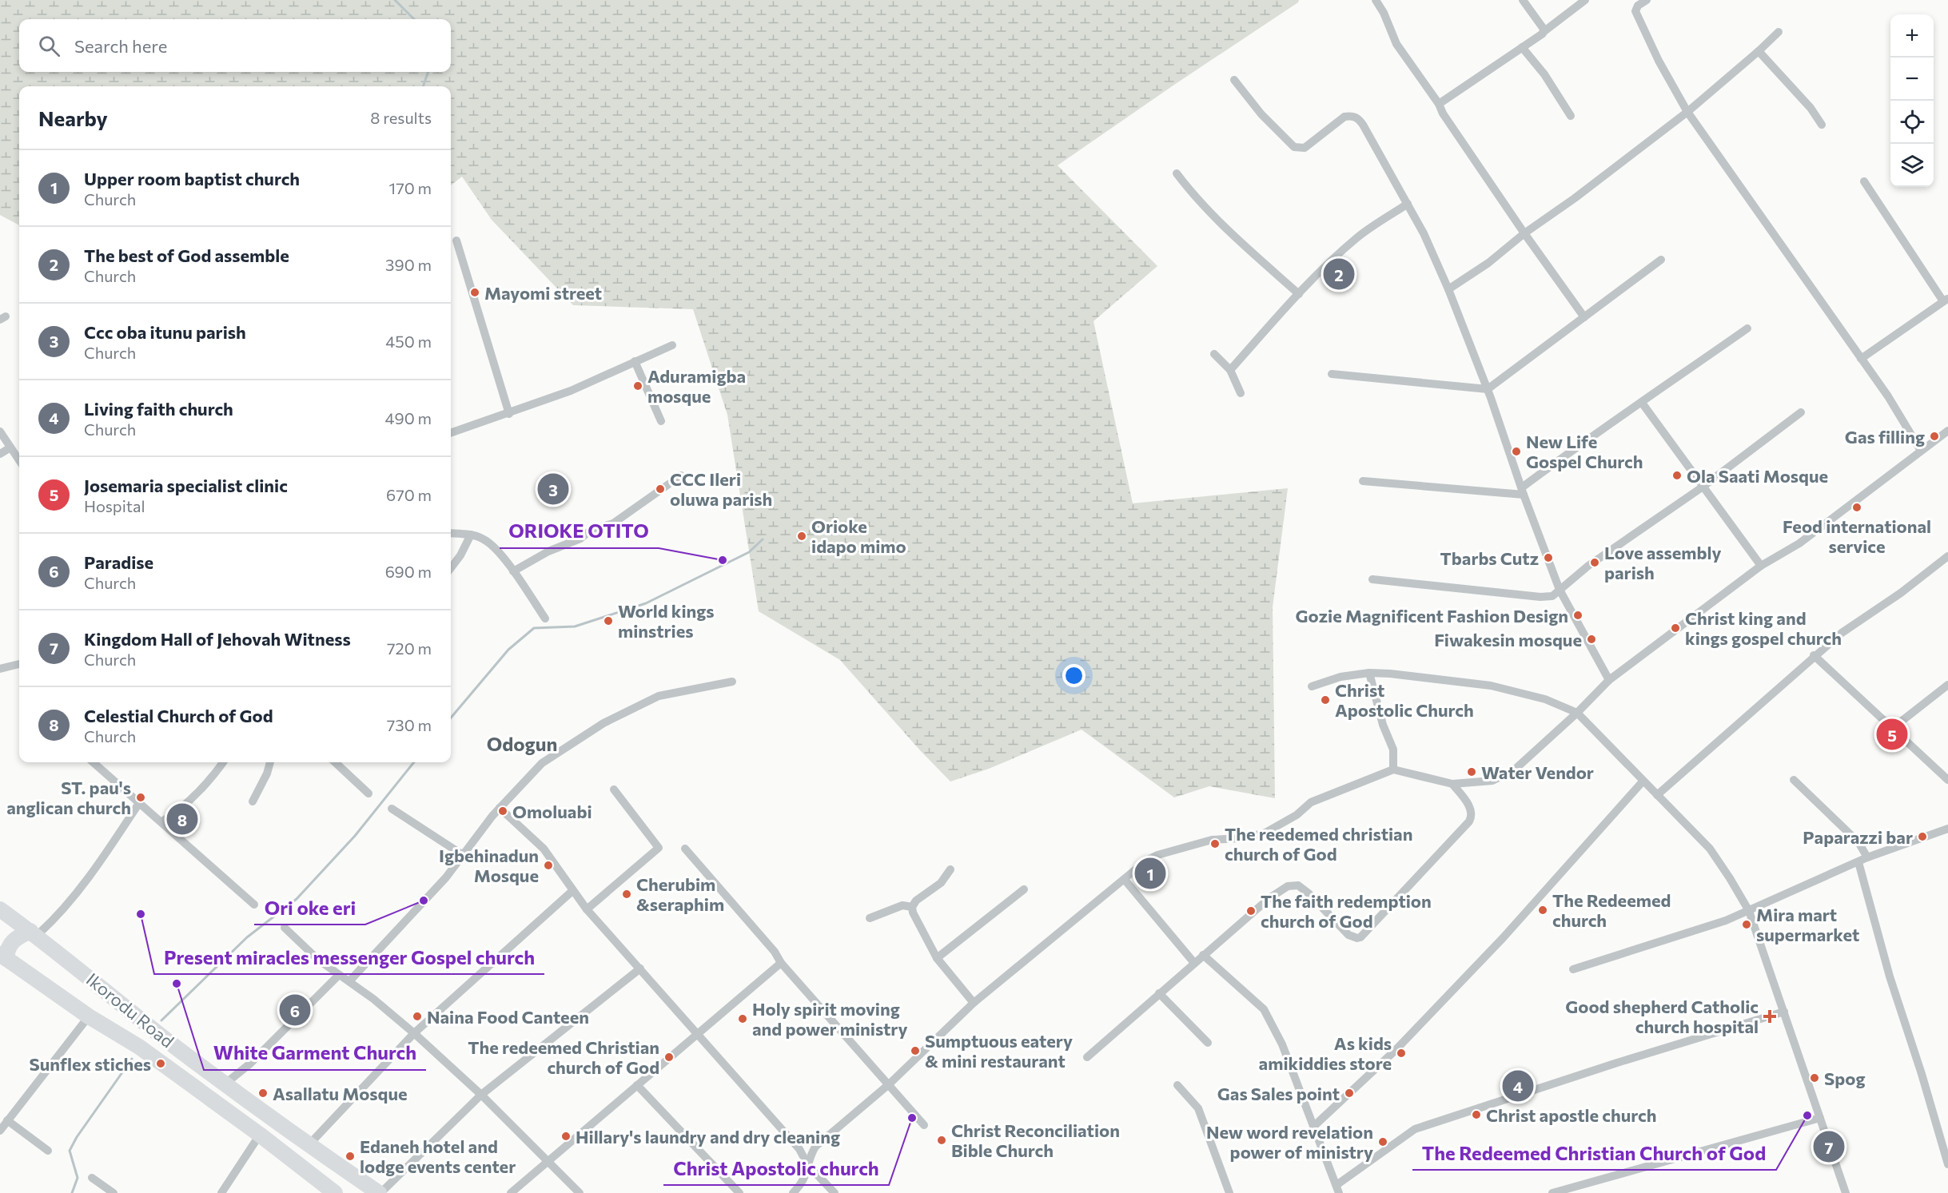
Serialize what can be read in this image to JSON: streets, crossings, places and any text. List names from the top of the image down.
{
  "streets": {
    "highway": ["Ikorodu Road"]
  },
  "districts": ["Odogun"],
  "places": {
    "other": [
      "Mayomi street",
      "Aduramigba mosque",
      "Gas filling",
      "New Life Gospel Church",
      "Ola Saati Mosque",
      "CCC Ileri oluwa parish",
      "Feod international service",
      "Orioke idapo mimo",
      "Tbarbs Cutz",
      "ORIOKE OTITO",
      "Love assembly parish",
      "Gozie Magnificent Fashion Design",
      "World kings minstries",
      "Christ king and kings gospel church",
      "Fiwakesin mosque",
      "Christ Apostolic Church",
      "Water Vendor",
      "ST. pau's anglican church",
      "Omoluabi",
      "Paparazzi bar",
      "The reedemed christian church of God",
      "Igbehinadun Mosque",
      "Cherubim &seraphim",
      "Ori oke eri",
      "The Redeemed church",
      "The faith redemption church of God",
      "Present miracles messenger Gospel church",
      "Mira mart supermarket",
      "White Garment Church",
      "Naina Food Canteen",
      "Holy spirit moving and power ministry",
      "Sumptuous eatery & mini restaurant",
      "As kids amikiddies store",
      "The redeemed Christian church of God",
      "Sunflex stiches",
      "Spog",
      "Asallatu Mosque",
      "Gas Sales point",
      "Christ apostle church",
      "The Redeemed Christian Church of God",
      "Christ Apostolic church",
      "Hillary's laundry and dry cleaning",
      "Christ Reconciliation Bible Church",
      "New word revelation power of ministry",
      "Edaneh hotel and lodge events center"
    ],
    "health": ["Good shepherd Catholic church hospital"]
  },
  "page": {
    "map_buttons": ["+", "−"],
    "search": "Search here",
    "heading": ["Nearby", "8 results"],
    "list": [
      {
        "mark": "1",
        "name": "Upper room baptist church",
        "note": "Church",
        "value": "170 m"
      },
      {
        "mark": "2",
        "name": "The best of God assemble",
        "note": "Church",
        "value": "390 m"
      },
      {
        "mark": "3",
        "name": "Ccc oba itunu parish",
        "note": "Church",
        "value": "450 m"
      },
      {
        "mark": "4",
        "name": "Living faith church",
        "note": "Church",
        "value": "490 m"
      },
      {
        "mark": "5",
        "name": "Josemaria specialist clinic",
        "note": "Hospital",
        "value": "670 m"
      },
      {
        "mark": "6",
        "name": "Paradise",
        "note": "Church",
        "value": "690 m"
      },
      {
        "mark": "7",
        "name": "Kingdom Hall of Jehovah Witness",
        "note": "Church",
        "value": "720 m"
      },
      {
        "mark": "8",
        "name": "Celestial Church of God",
        "note": "Church",
        "value": "730 m"
      }
    ],
    "pins": [
      "2",
      "3",
      "5",
      "8",
      "1",
      "6",
      "4",
      "7"
    ]
  }
}
